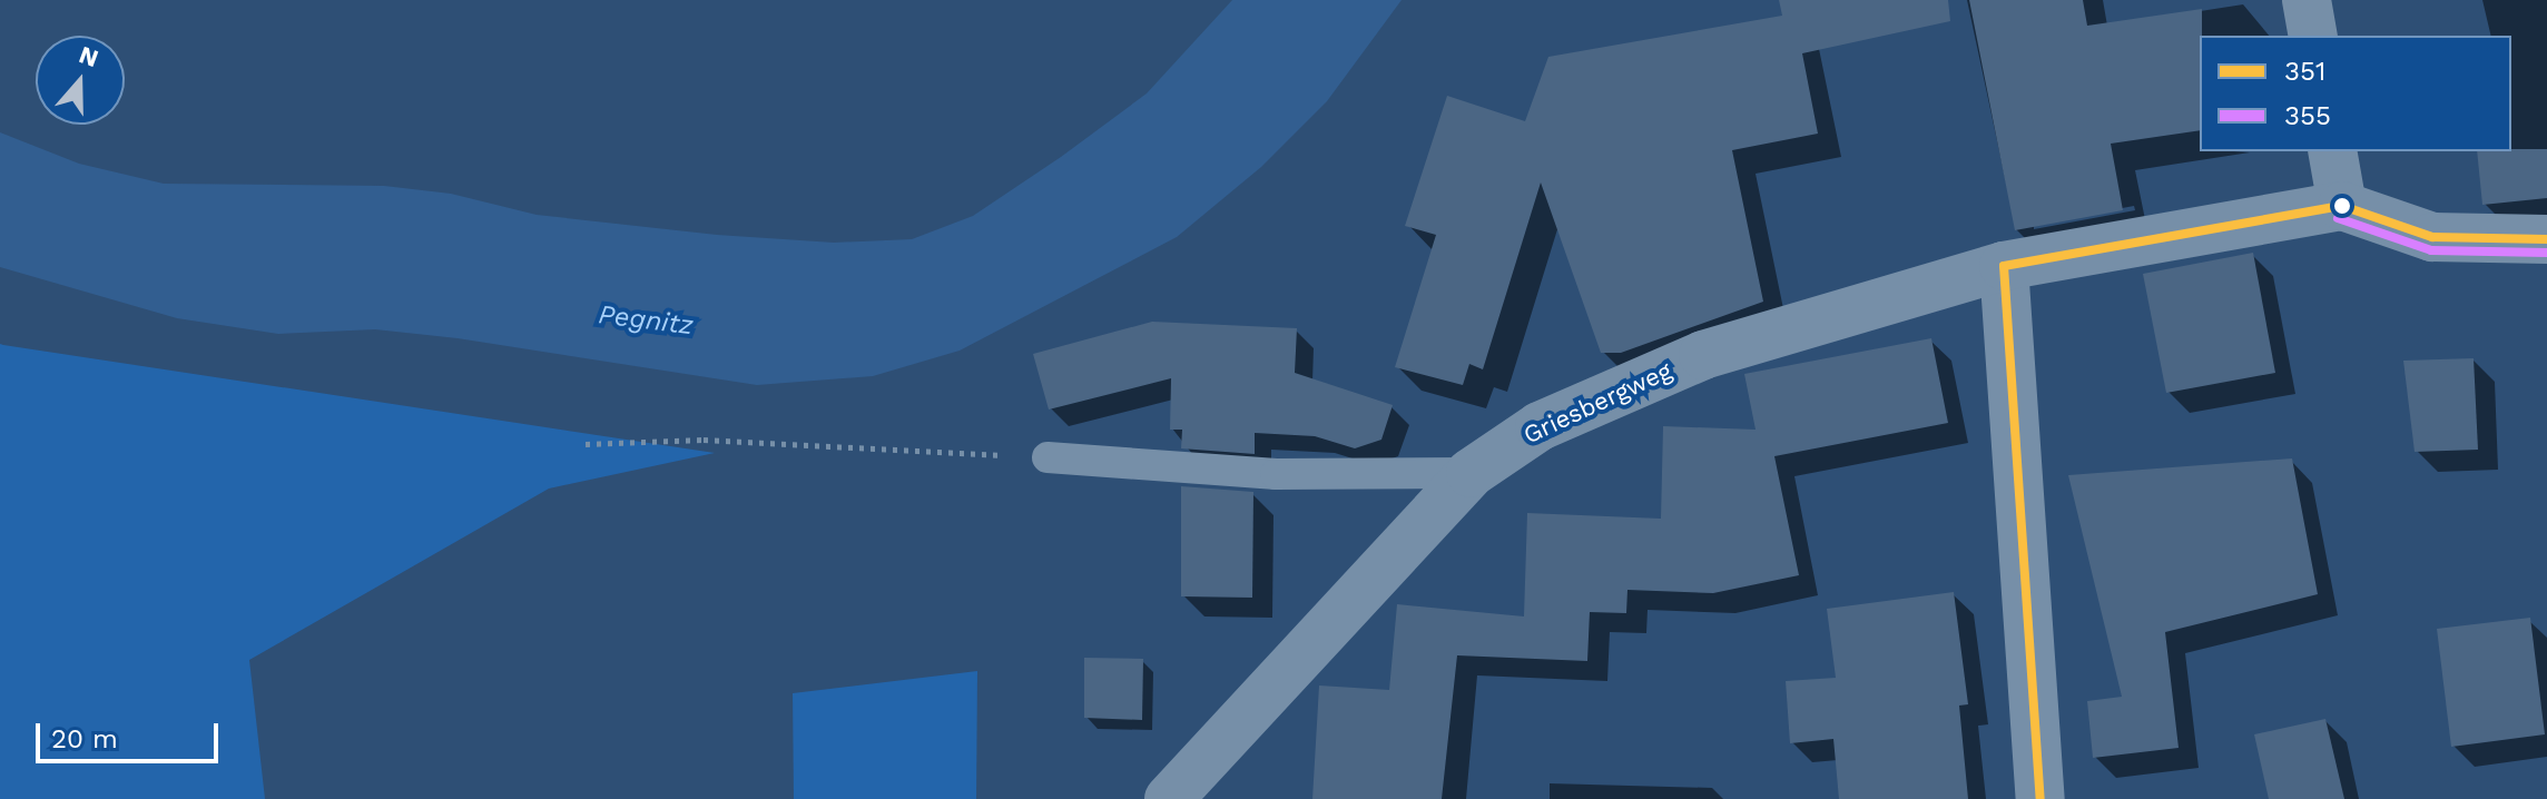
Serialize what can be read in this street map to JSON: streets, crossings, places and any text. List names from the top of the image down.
{
  "streets": {
    "street": ["Griesbergweg"]
  },
  "water": ["Pegnitz"],
  "lines": ["transit line 351", "transit line 355"],
  "legend": ["351", "355"],
  "scale_bar": "20 m",
  "north": "top"
}
